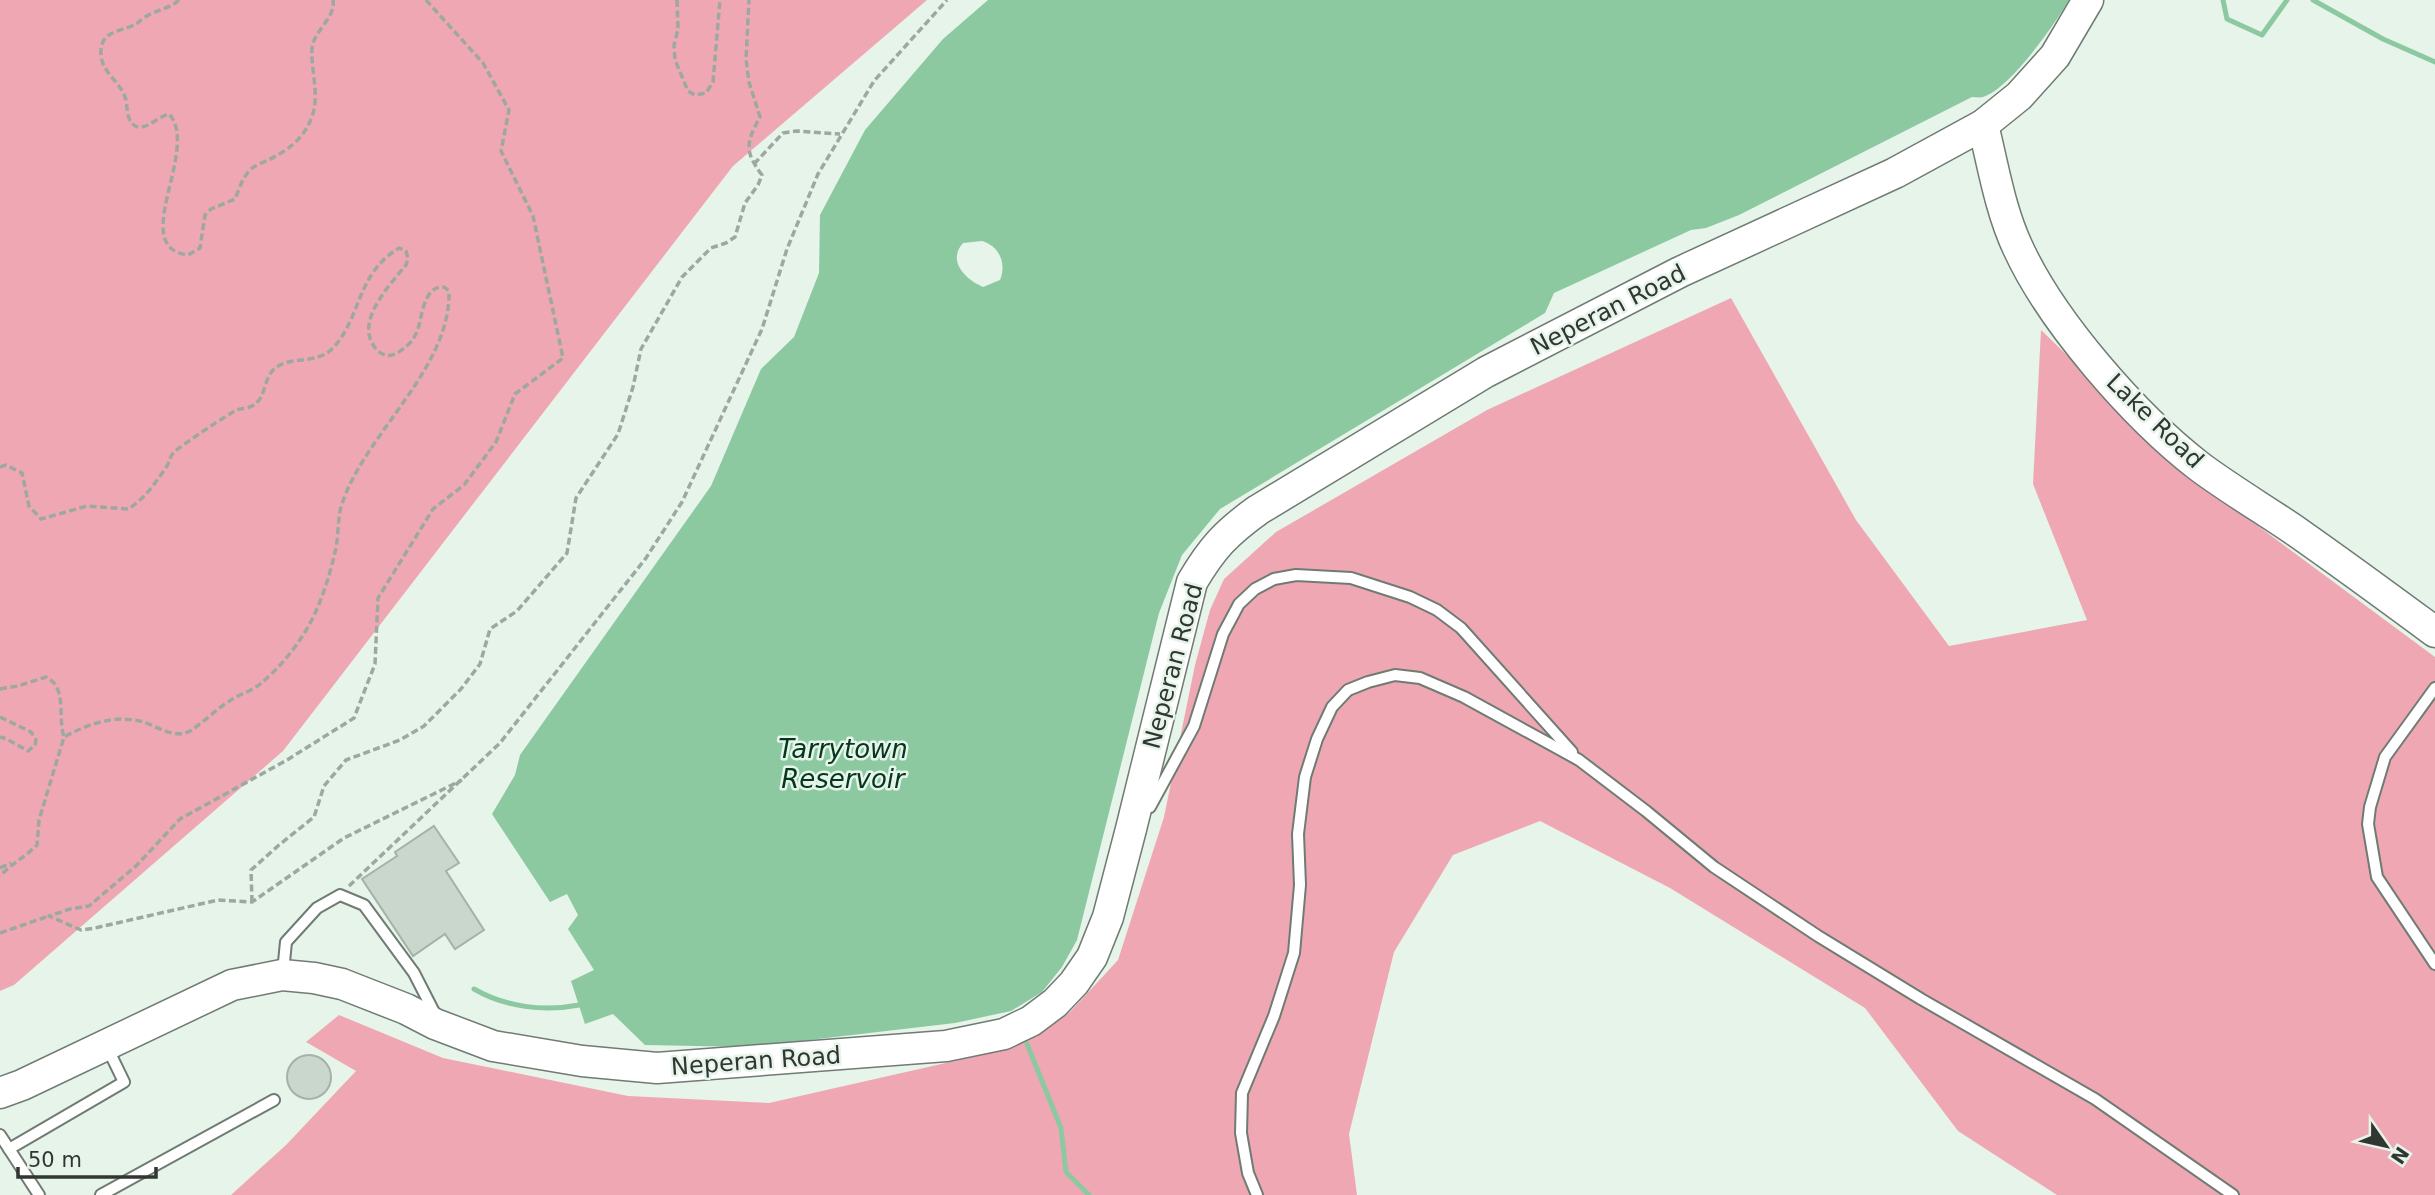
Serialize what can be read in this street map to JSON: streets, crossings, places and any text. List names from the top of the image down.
{
  "streets": {
    "street": ["Neperan Road", "Lake Road"]
  },
  "crossings": [
    ["Neperan Road", "Lake Road"]
  ],
  "water": ["Tarrytown Reservoir"],
  "scale_bar": "50 m",
  "north": "bottom right"
}
